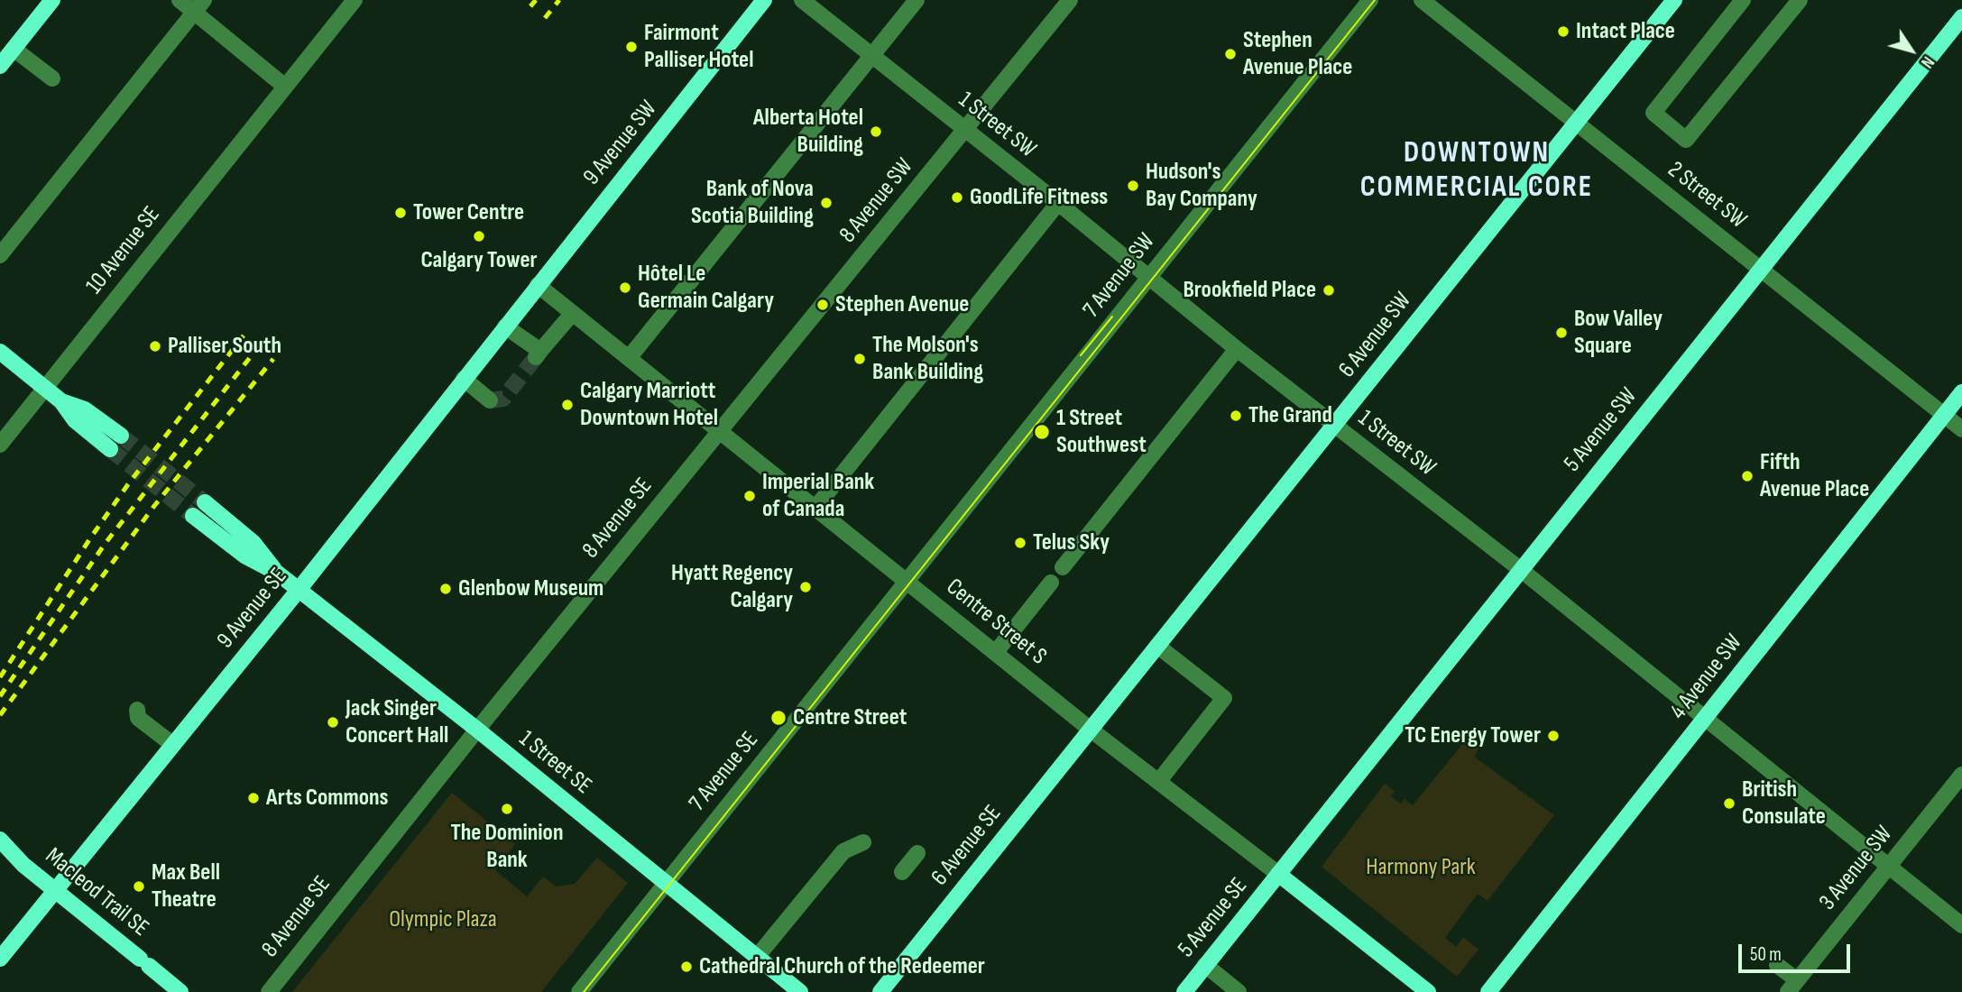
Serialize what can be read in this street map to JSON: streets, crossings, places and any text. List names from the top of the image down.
{
  "streets": {
    "main road": [
      "9 Avenue SW",
      "6 Avenue SW",
      "5 Avenue SW",
      "9 Avenue SE",
      "Centre Street S",
      "4 Avenue SW",
      "1 Street SE",
      "6 Avenue SE",
      "Macleod Trail SE",
      "5 Avenue SE"
    ],
    "street": [
      "1 Street SW",
      "2 Street SW",
      "8 Avenue SW",
      "10 Avenue SE",
      "7 Avenue SW",
      "8 Avenue SE",
      "7 Avenue SE",
      "3 Avenue SW"
    ]
  },
  "crossings": [
    ["1 Street SW", "8 Avenue SW"],
    ["1 Street SW", "7 Avenue SW"],
    ["1 Street SW", "6 Avenue SW"],
    ["1 Street SW", "5 Avenue SW"],
    ["1 Street SW", "4 Avenue SW"],
    ["1 Street SW", "3 Avenue SW"],
    ["9 Avenue SW", "9 Avenue SE"],
    ["9 Avenue SW", "Centre Street S"],
    ["2 Street SW", "6 Avenue SW"],
    ["2 Street SW", "5 Avenue SW"],
    ["2 Street SW", "4 Avenue SW"],
    ["8 Avenue SW", "8 Avenue SE"],
    ["8 Avenue SW", "Centre Street S"],
    ["7 Avenue SW", "Centre Street S"],
    ["7 Avenue SW", "7 Avenue SE"],
    ["6 Avenue SW", "Centre Street S"],
    ["6 Avenue SW", "6 Avenue SE"],
    ["5 Avenue SW", "Centre Street S"],
    ["5 Avenue SW", "5 Avenue SE"],
    ["8 Avenue SE", "Centre Street S"],
    ["8 Avenue SE", "1 Street SE"],
    ["9 Avenue SE", "Centre Street S"],
    ["9 Avenue SE", "1 Street SE"],
    ["9 Avenue SE", "Macleod Trail SE"],
    ["Centre Street S", "7 Avenue SE"],
    ["Centre Street S", "6 Avenue SE"],
    ["Centre Street S", "5 Avenue SE"],
    ["1 Street SE", "7 Avenue SE"]
  ],
  "districts": ["DOWNTOWN COMMERCIAL CORE"],
  "parks": ["Harmony Park", "Olympic Plaza"],
  "places": [
    "Intact Place",
    "Fairmont Palliser Hotel",
    "Stephen Avenue Place",
    "Alberta Hotel Building",
    "Hudson's Bay Company",
    "GoodLife Fitness",
    "Bank of Nova Scotia Building",
    "Tower Centre",
    "Calgary Tower",
    "Hôtel Le Germain Calgary",
    "Brookfield Place",
    "Stephen Avenue",
    "Bow Valley Square",
    "Palliser South",
    "The Molson's Bank Building",
    "Calgary Marriott Downtown Hotel",
    "The Grand",
    "1 Street Southwest",
    "Fifth Avenue Place",
    "Imperial Bank of Canada",
    "Telus Sky",
    "Hyatt Regency Calgary",
    "Glenbow Museum",
    "Centre Street",
    "Jack Singer Concert Hall",
    "TC Energy Tower",
    "Arts Commons",
    "British Consulate",
    "The Dominion Bank",
    "Max Bell Theatre",
    "Cathedral Church of the Redeemer"
  ],
  "scale_bar": "50 m",
  "north": "bottom right"
}
